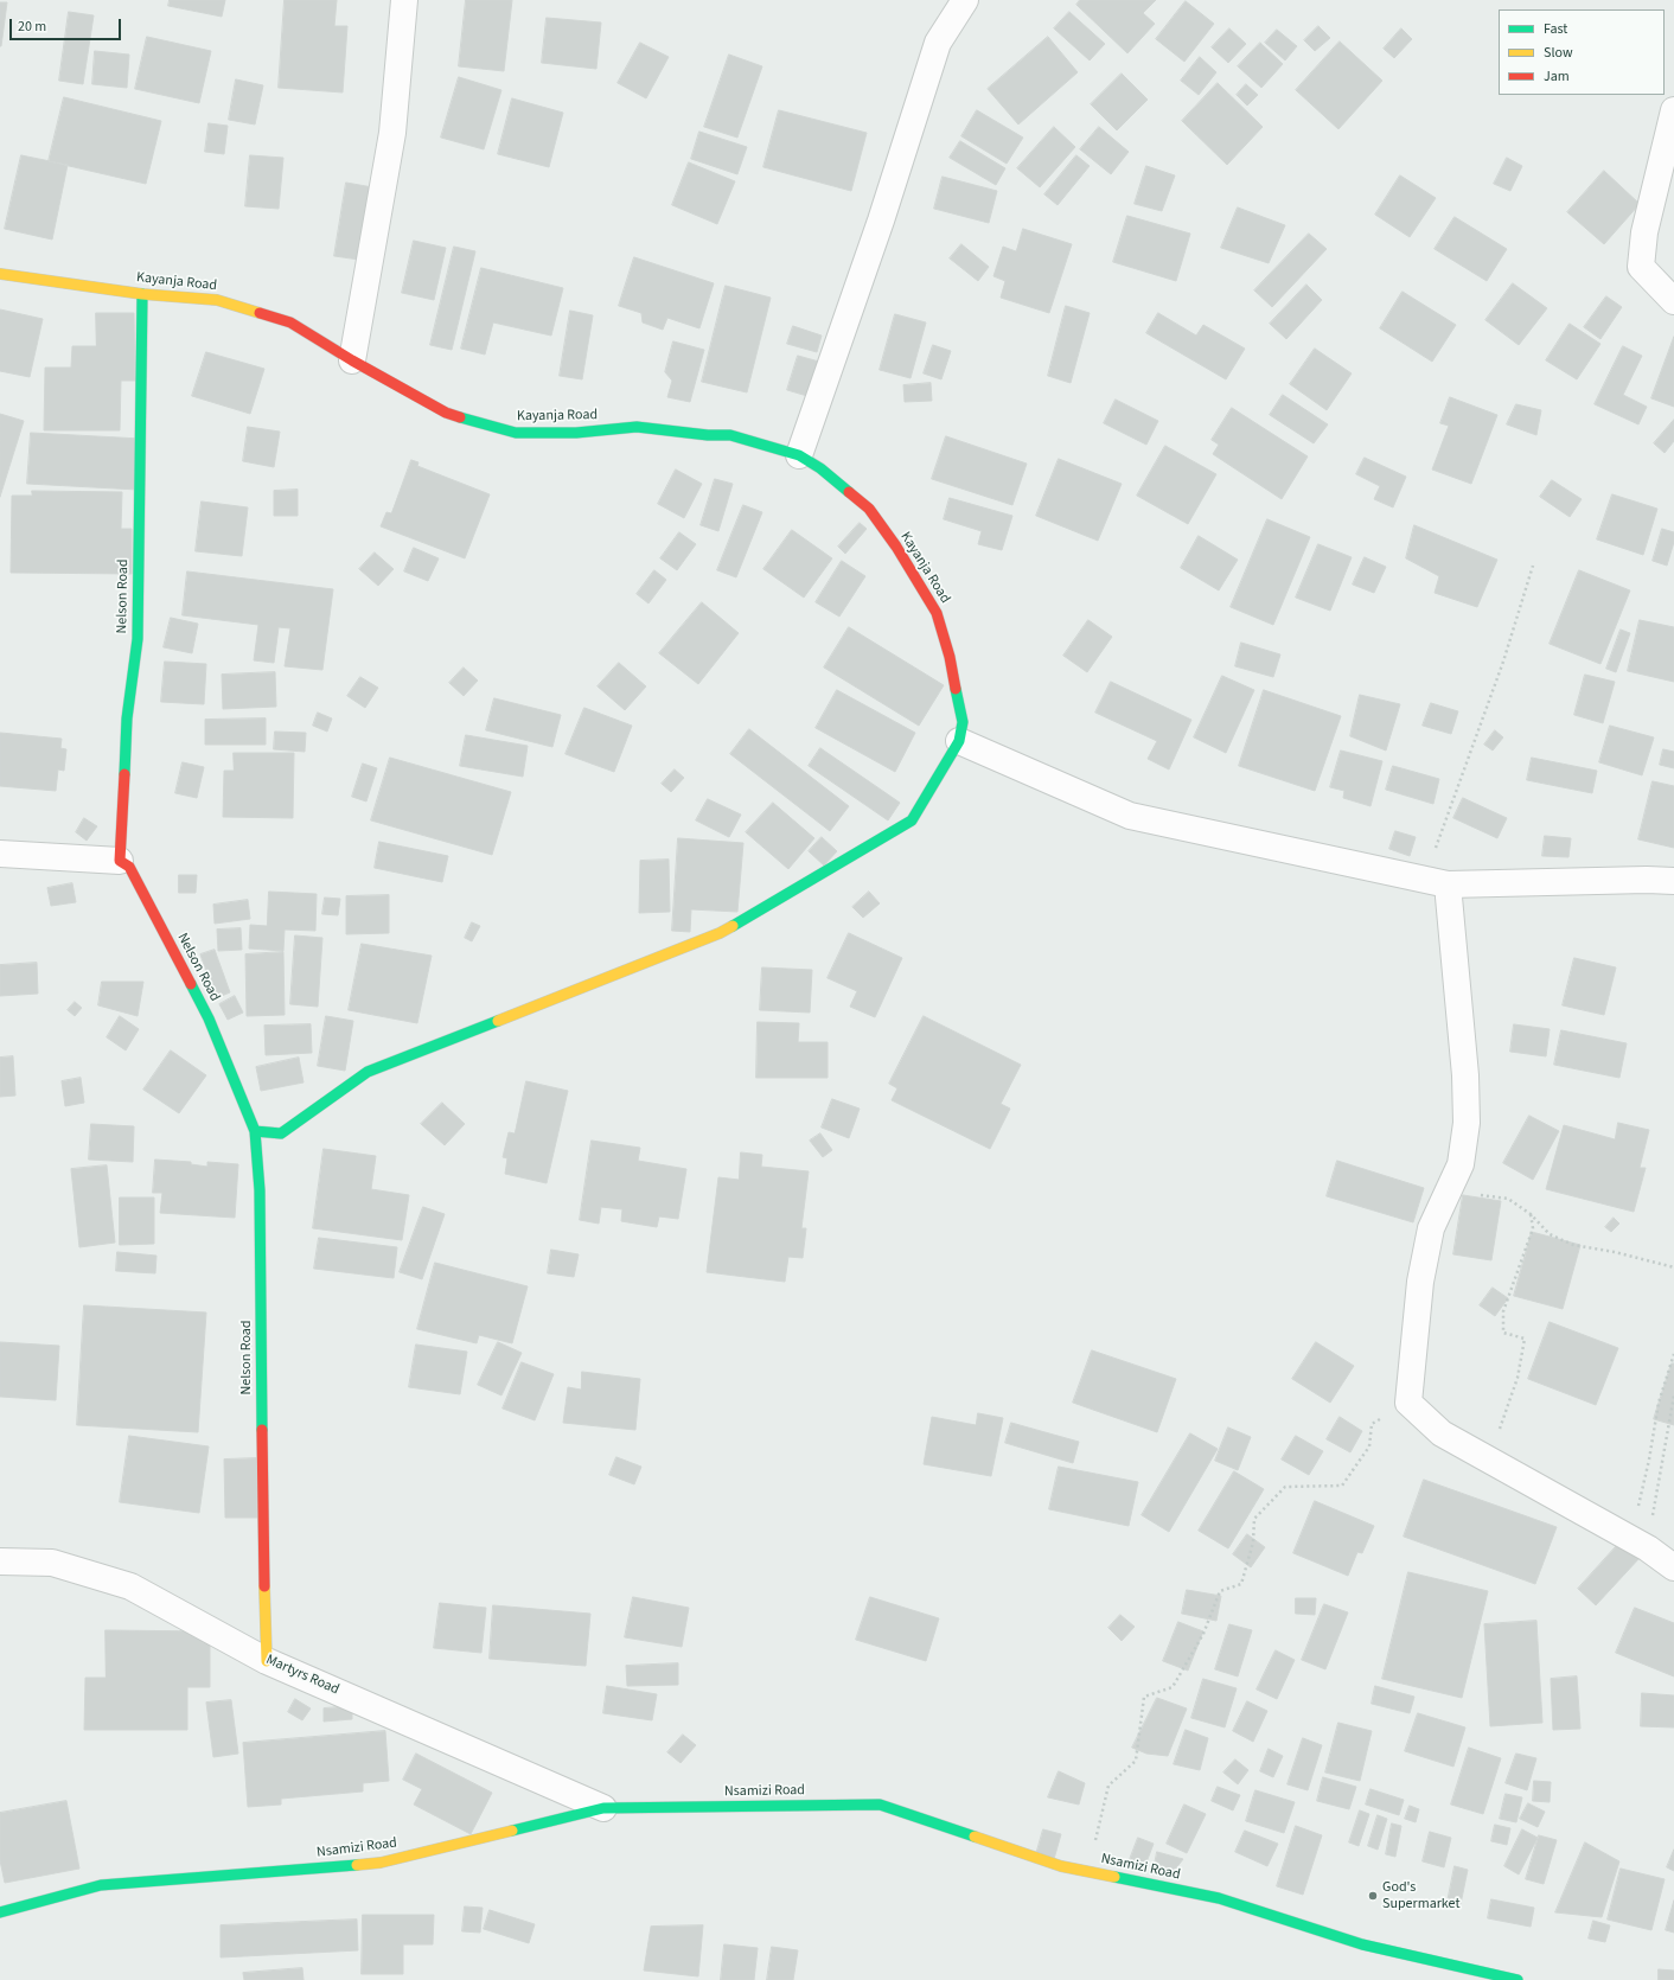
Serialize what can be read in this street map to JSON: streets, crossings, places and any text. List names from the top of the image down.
{
  "streets": {
    "street": [
      "Kayanja Road",
      "Nelson Road",
      "Martyrs Road",
      "Nsamizi Road"
    ]
  },
  "crossings": [
    ["Kayanja Road", "Nelson Road"],
    ["Nelson Road", "Martyrs Road"],
    ["Martyrs Road", "Nsamizi Road"]
  ],
  "places": ["God's Supermarket"],
  "legend": ["Fast", "Slow", "Jam"],
  "scale_bar": "20 m"
}
